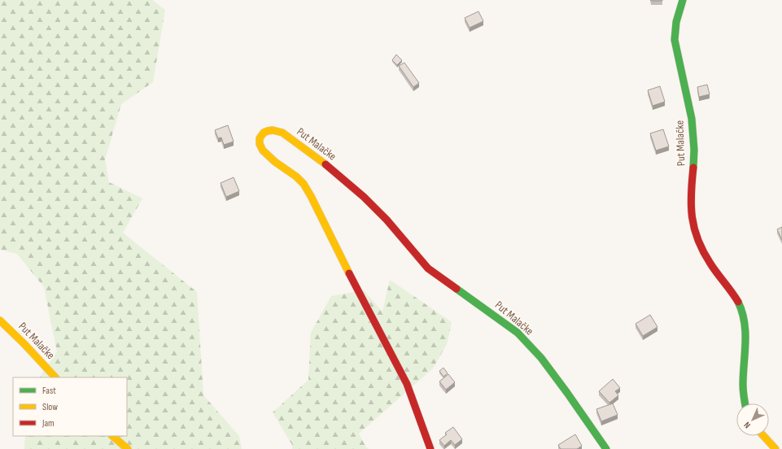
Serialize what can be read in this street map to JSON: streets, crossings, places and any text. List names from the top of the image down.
{
  "streets": {
    "main road": ["Put Malačke"]
  },
  "legend": ["Fast", "Slow", "Jam"],
  "north": "bottom left"
}
